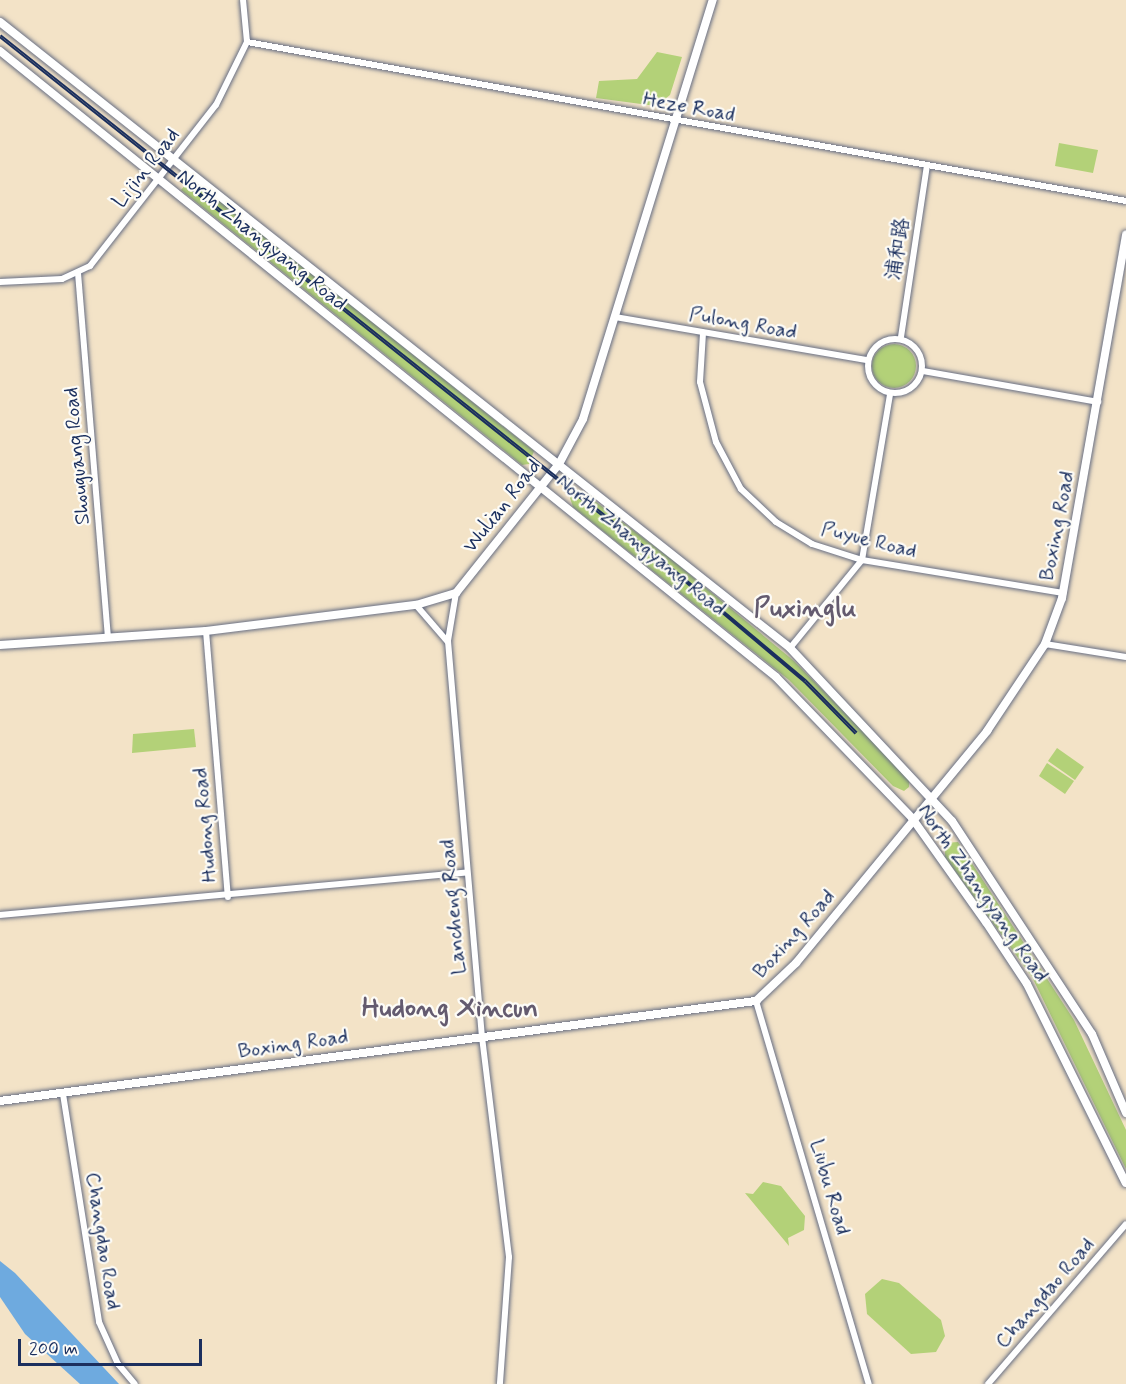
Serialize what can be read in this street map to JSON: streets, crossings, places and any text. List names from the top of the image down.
{
  "streets": {
    "main road": ["North Zhangyang Road"],
    "street": [
      "Heze Road",
      "Lijin Road",
      "浦和路",
      "Pulong Road",
      "Shouguang Road",
      "Wulian Road",
      "Boxing Road",
      "Puyue Road",
      "Hudong Road",
      "Lancheng Road",
      "Liubu Road",
      "Changdao Road"
    ]
  },
  "crossings": [
    ["Heze Road", "Lijin Road"],
    ["Heze Road", "浦和路"],
    ["Heze Road", "Wulian Road"],
    ["Lijin Road", "North Zhangyang Road"],
    ["Lijin Road", "Shouguang Road"],
    ["North Zhangyang Road", "Wulian Road"],
    ["North Zhangyang Road", "Boxing Road"],
    ["浦和路", "Pulong Road"],
    ["Pulong Road", "Wulian Road"],
    ["Pulong Road", "Puyue Road"],
    ["Wulian Road", "Lancheng Road"],
    ["Boxing Road", "Puyue Road"],
    ["Boxing Road", "Lancheng Road"],
    ["Boxing Road", "Liubu Road"],
    ["Boxing Road", "Changdao Road"]
  ],
  "districts": ["Puxinglu", "Hudong Xincun"],
  "scale_bar": "200 m"
}
